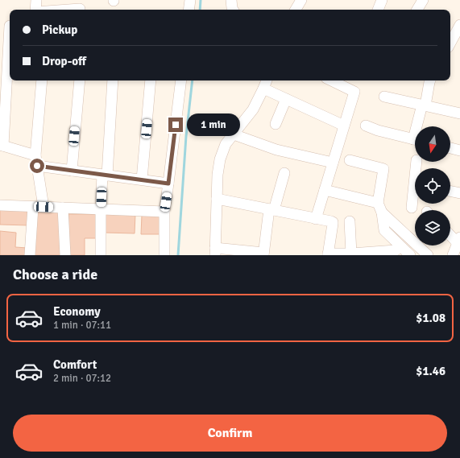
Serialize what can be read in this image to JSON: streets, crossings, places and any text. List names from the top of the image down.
{
  "north": "bottom",
  "page": {
    "banner": ["Pickup", "Drop-off"],
    "bubble": "1 min",
    "heading": "Choose a ride",
    "list": [
      {
        "name": "Economy",
        "note": "1 min · 07:11",
        "value": "$1.08"
      },
      {
        "name": "Comfort",
        "note": "2 min · 07:12",
        "value": "$1.46"
      }
    ],
    "buttons": "Confirm"
  }
}
